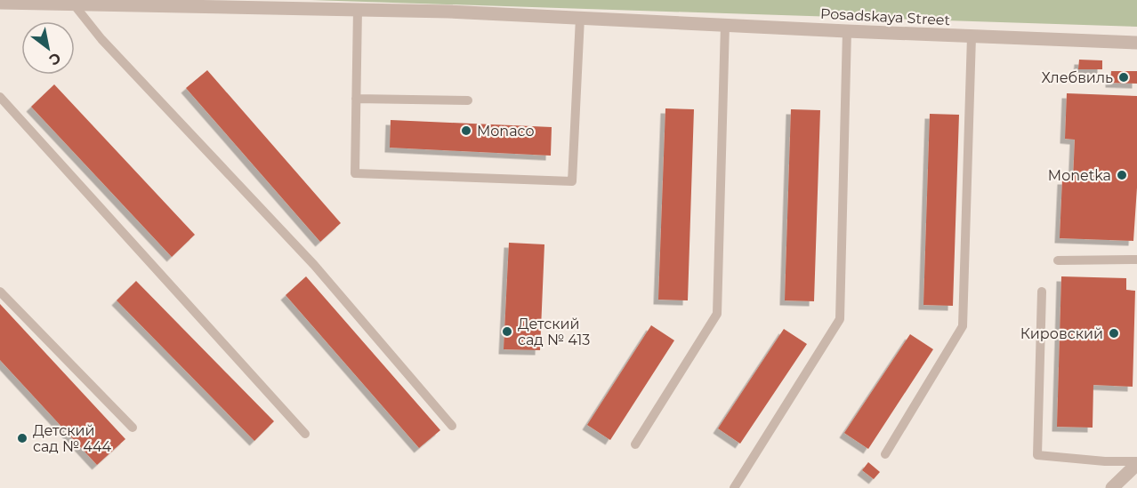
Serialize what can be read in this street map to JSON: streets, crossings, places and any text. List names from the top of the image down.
{
  "streets": {
    "street": ["Posadskaya Street"]
  },
  "places": [
    "Хлебвиль",
    "Monaco",
    "Monetka",
    "Детский сад № 413",
    "Кировский",
    "Детский сад № 444"
  ],
  "north": "bottom right"
}
